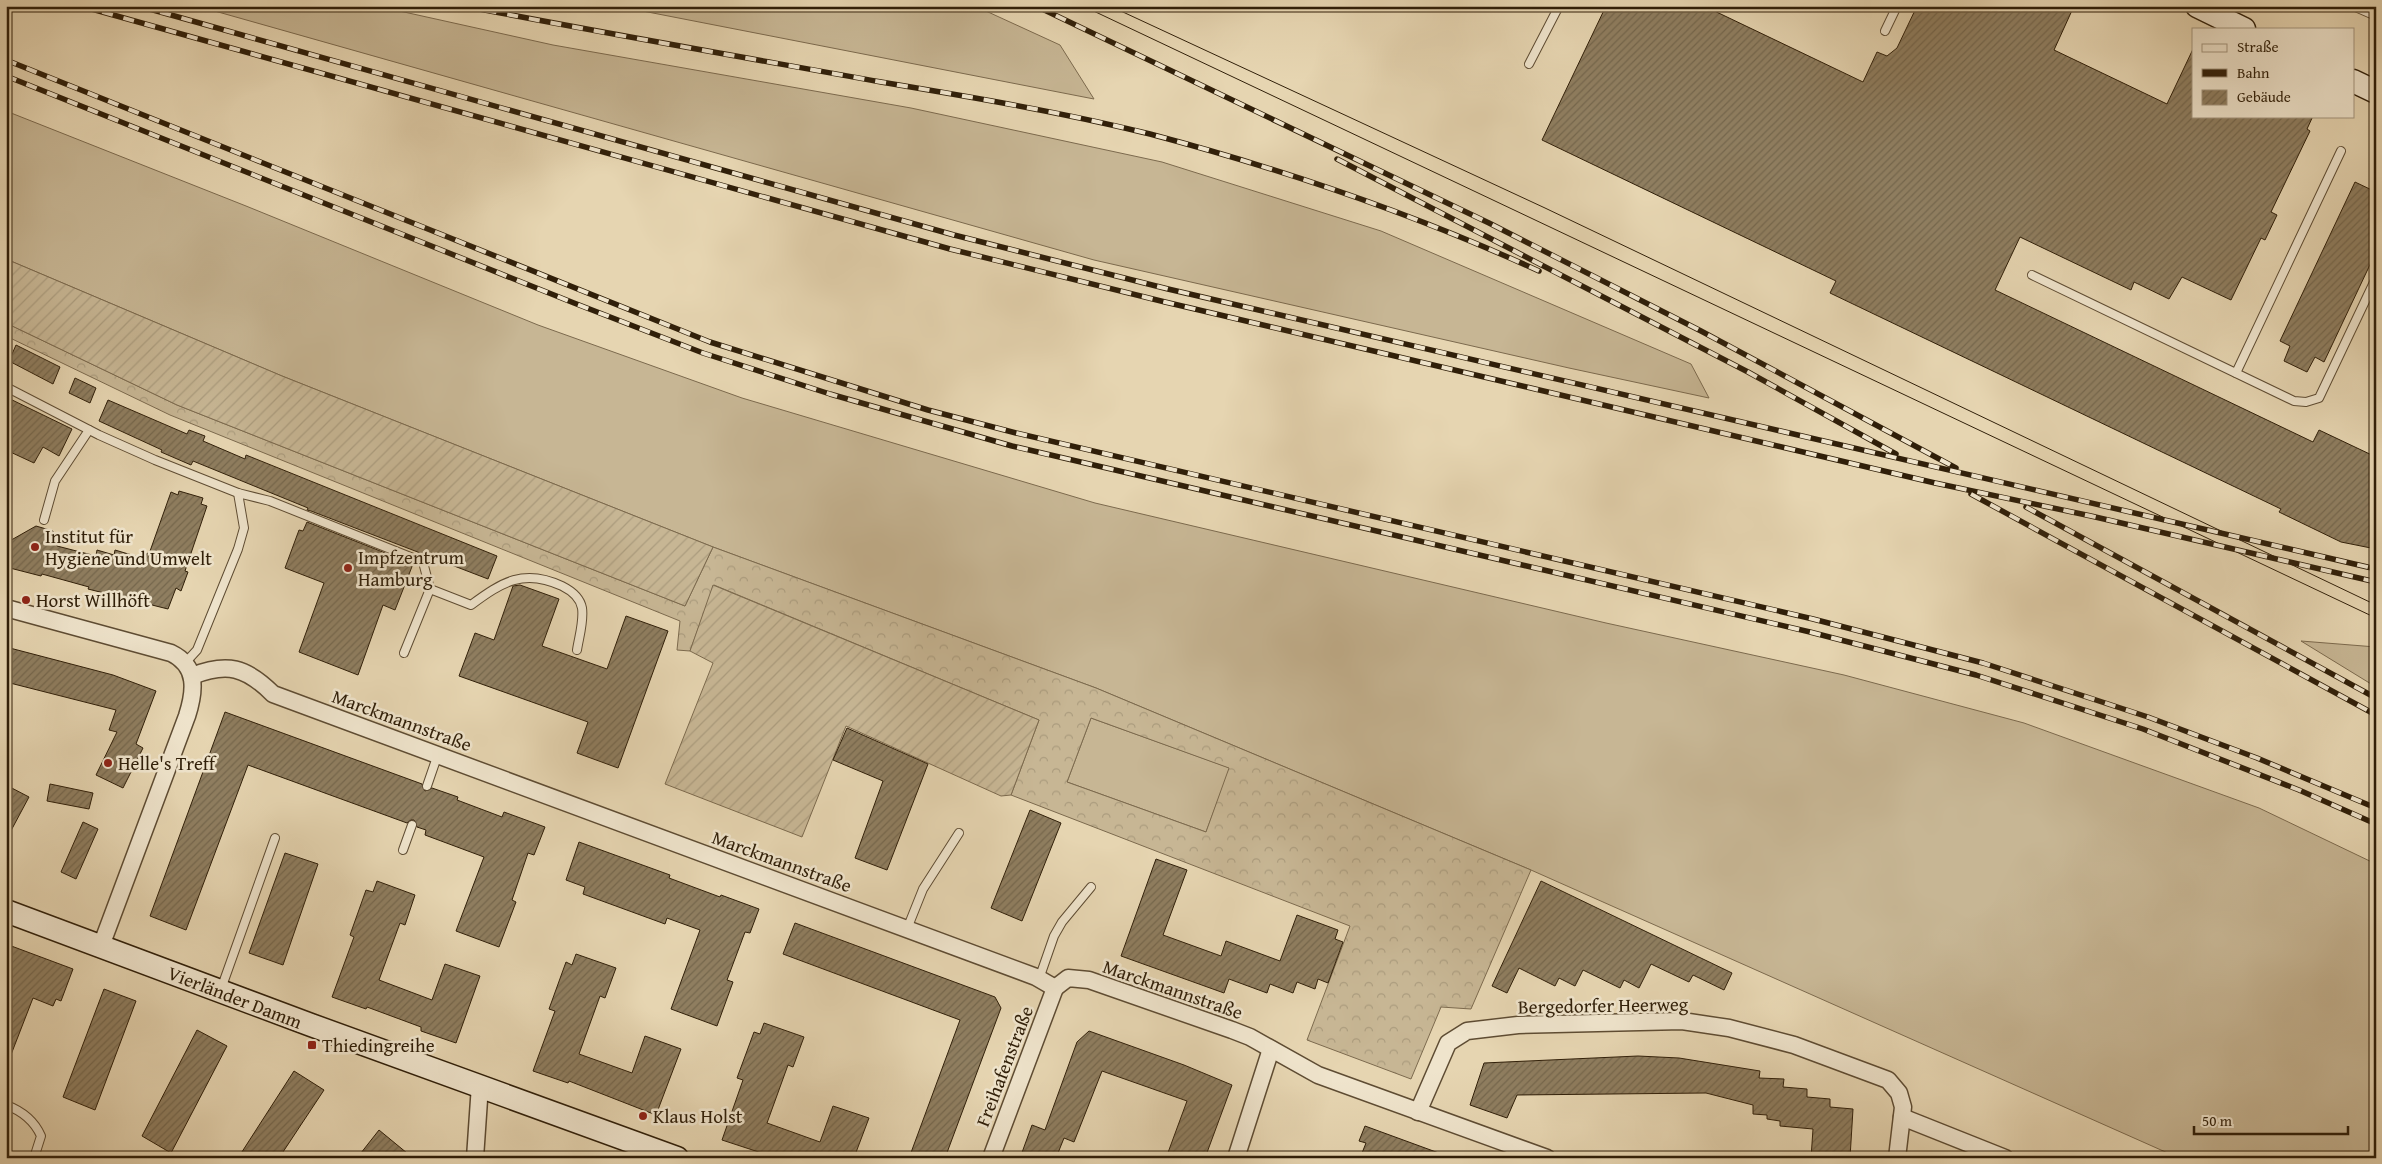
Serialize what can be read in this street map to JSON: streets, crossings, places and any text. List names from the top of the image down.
{
  "streets": {
    "street": [
      "Marckmannstraße",
      "Vierländer Damm",
      "Bergedorfer Heerweg",
      "Freihafenstraße"
    ]
  },
  "crossings": [
    ["Marckmannstraße", "Bergedorfer Heerweg"],
    ["Marckmannstraße", "Freihafenstraße"]
  ],
  "places": {
    "other": [
      "Institut für Hygiene und Umwelt",
      "Impfzentrum Hamburg",
      "Horst Willhöft",
      "Helle's Treff",
      "Klaus Holst"
    ],
    "transit": ["Thiedingreihe"]
  },
  "legend": ["Straße", "Bahn", "Gebäude"],
  "scale_bar": "50 m"
}
